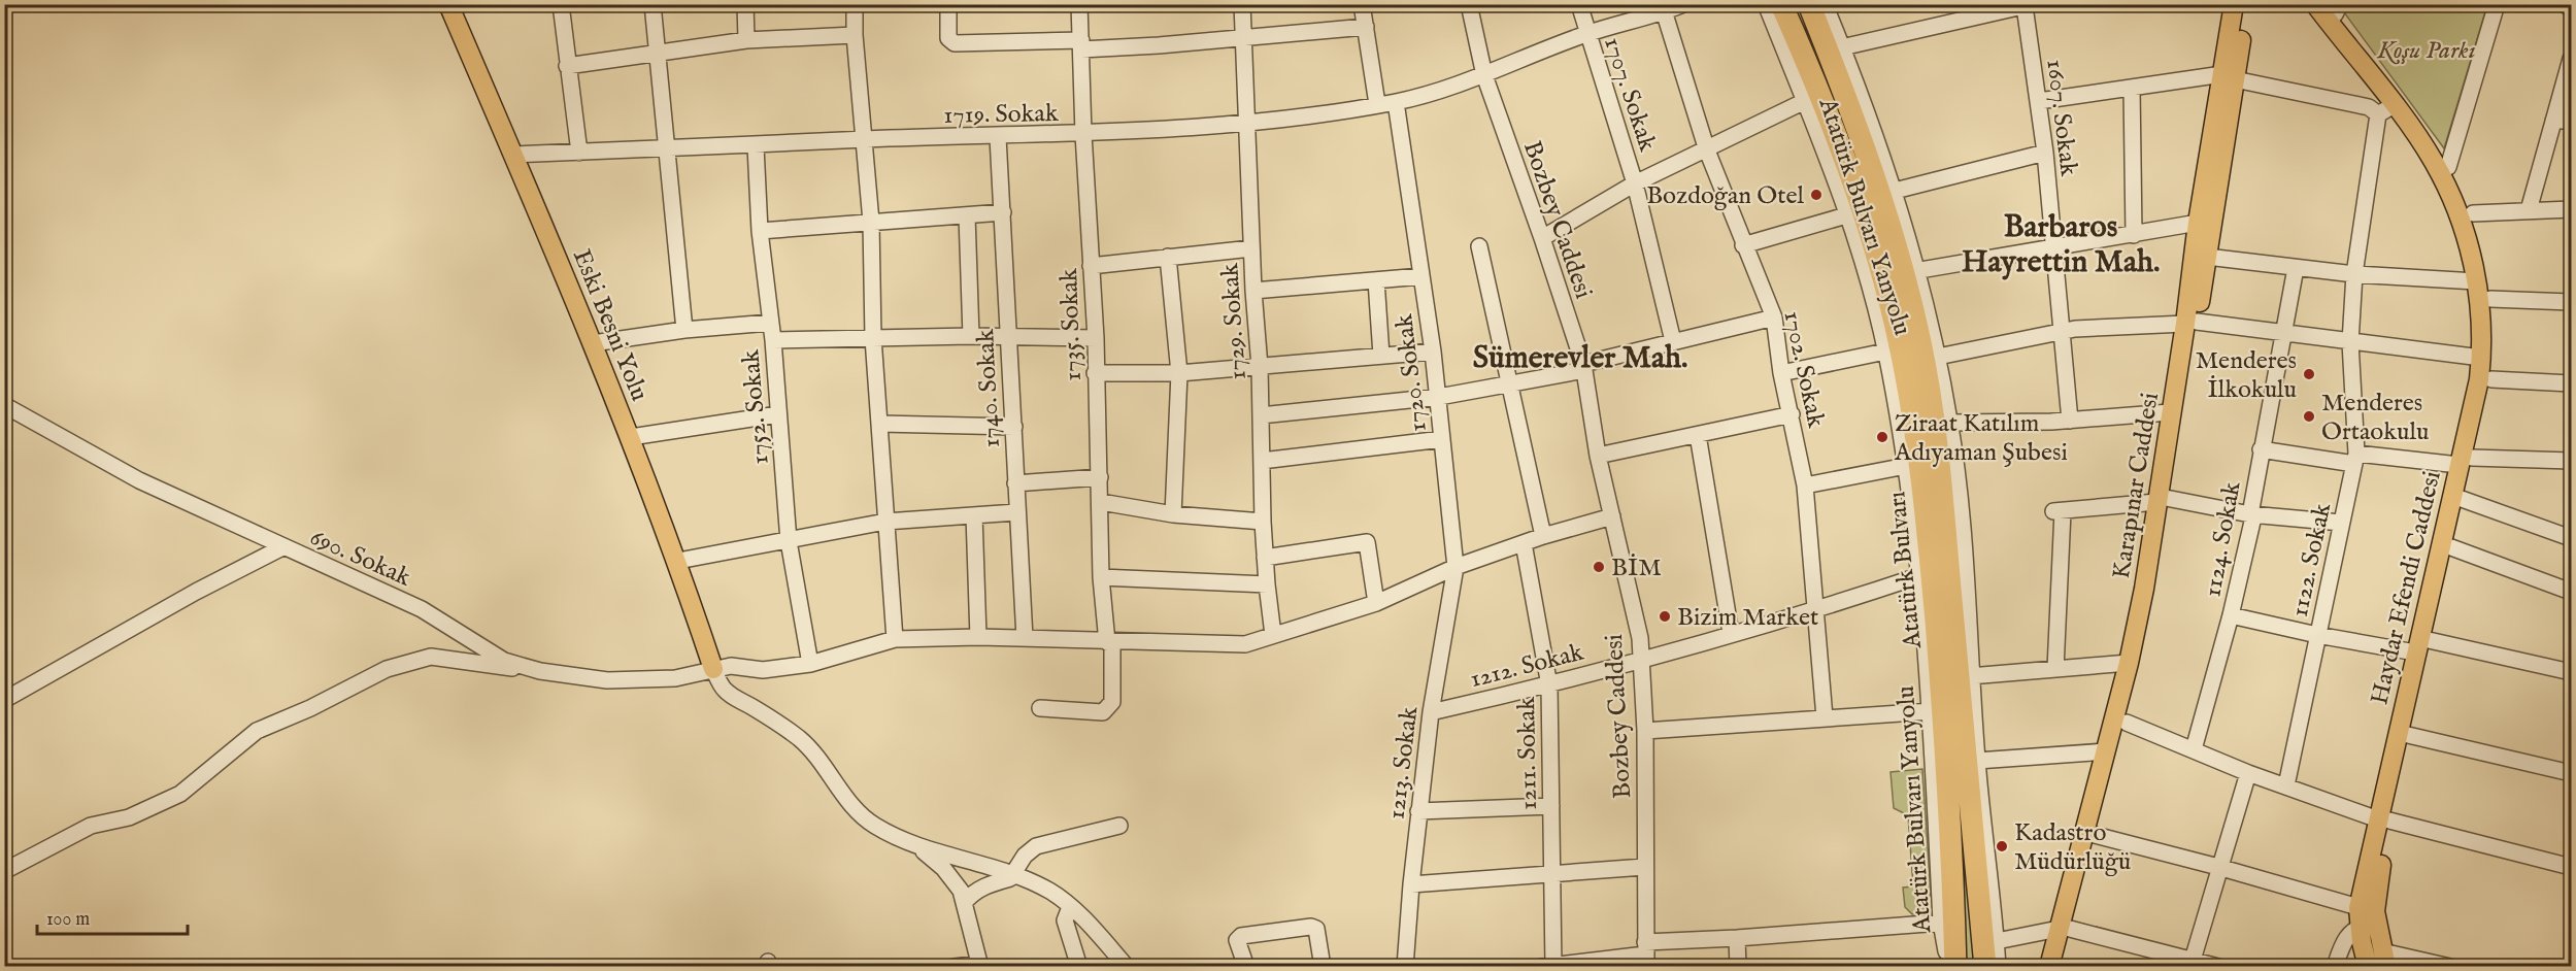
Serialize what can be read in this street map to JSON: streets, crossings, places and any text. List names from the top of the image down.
{
  "streets": {
    "highway": ["Atatürk Bulvarı"],
    "main road": ["Eski Besni Yolu", "Karapınar Caddesi", "Haydar Efendi Caddesi"],
    "street": [
      "1707. Sokak",
      "1719. Sokak",
      "1607. Sokak",
      "Atatürk Bulvarı Yanyolu",
      "Bozbey Caddesi",
      "1729. Sokak",
      "1735. Sokak",
      "1702. Sokak",
      "1720. Sokak",
      "1740. Sokak",
      "1752. Sokak",
      "1124. Sokak",
      "690. Sokak",
      "1122. Sokak",
      "1212. Sokak",
      "1211. Sokak",
      "1213. Sokak"
    ]
  },
  "crossings": [
    ["1707. Sokak", "1719. Sokak"],
    ["1719. Sokak", "Bozbey Caddesi"],
    ["1719. Sokak", "1729. Sokak"],
    ["1719. Sokak", "Eski Besni Yolu"],
    ["1719. Sokak", "1735. Sokak"],
    ["1719. Sokak", "1702. Sokak"],
    ["1719. Sokak", "1720. Sokak"],
    ["1719. Sokak", "1740. Sokak"],
    ["1719. Sokak", "1752. Sokak"],
    ["Atatürk Bulvarı Yanyolu", "Atatürk Bulvarı"],
    ["Atatürk Bulvarı Yanyolu", "1212. Sokak"],
    ["Bozbey Caddesi", "690. Sokak"],
    ["Bozbey Caddesi", "1212. Sokak"],
    ["1729. Sokak", "690. Sokak"],
    ["Eski Besni Yolu", "690. Sokak"],
    ["1735. Sokak", "690. Sokak"],
    ["1702. Sokak", "1212. Sokak"],
    ["1720. Sokak", "690. Sokak"],
    ["1720. Sokak", "1213. Sokak"],
    ["1740. Sokak", "690. Sokak"],
    ["1752. Sokak", "690. Sokak"],
    ["690. Sokak", "1211. Sokak"],
    ["690. Sokak", "1213. Sokak"],
    ["1122. Sokak", "Haydar Efendi Caddesi"],
    ["1212. Sokak", "1211. Sokak"],
    ["1212. Sokak", "1213. Sokak"]
  ],
  "districts": ["Barbaros Hayrettin Mah.", "Sümerevler Mah."],
  "parks": ["Koşu Parkı"],
  "places": [
    "Bozdoğan Otel",
    "Menderes İlkokulu",
    "Menderes Ortaokulu",
    "Ziraat Katılım Adıyaman Şubesi",
    "BİM",
    "Bizim Market",
    "Kadastro Müdürlüğü"
  ],
  "scale_bar": "100 m"
}
